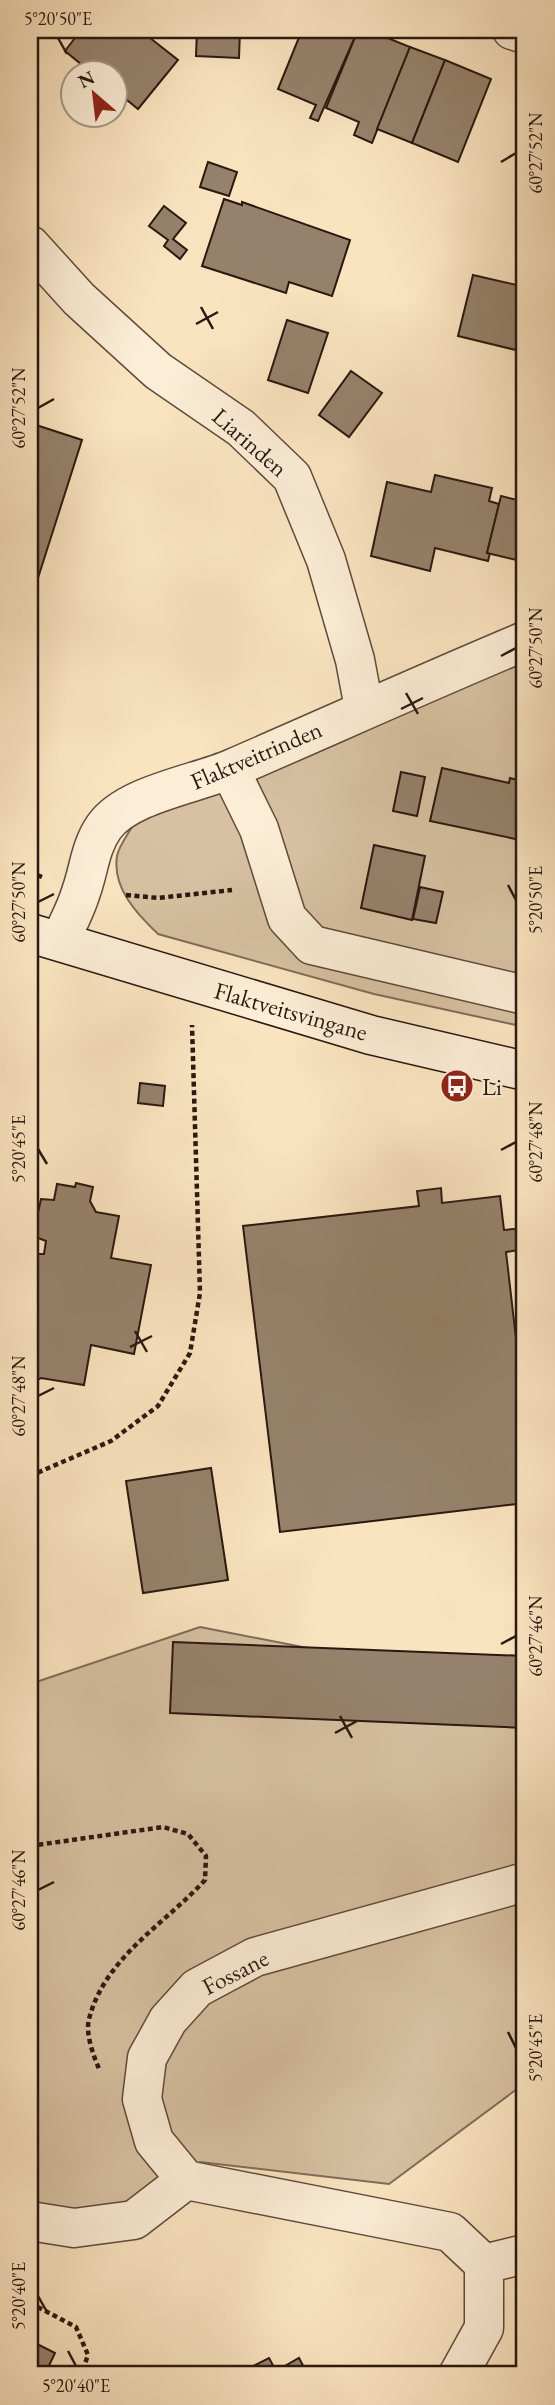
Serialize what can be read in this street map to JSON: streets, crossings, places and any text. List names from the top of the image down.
{
  "streets": {
    "street": [
      "Liarinden",
      "Flaktveitrinden",
      "Flaktveitsvingane",
      "Fossane"
    ]
  },
  "crossings": [
    ["Liarinden", "Flaktveitrinden"],
    ["Flaktveitrinden", "Flaktveitsvingane"]
  ],
  "places": {
    "bus stop": ["Li"]
  },
  "north": "top left",
  "coordinates": [
    "5°20'50\"E",
    "60°27'52\"N",
    "60°27'50\"N",
    "60°27'48\"N",
    "5°20'45\"E",
    "60°27'46\"N",
    "5°20'40\"E"
  ]
}
